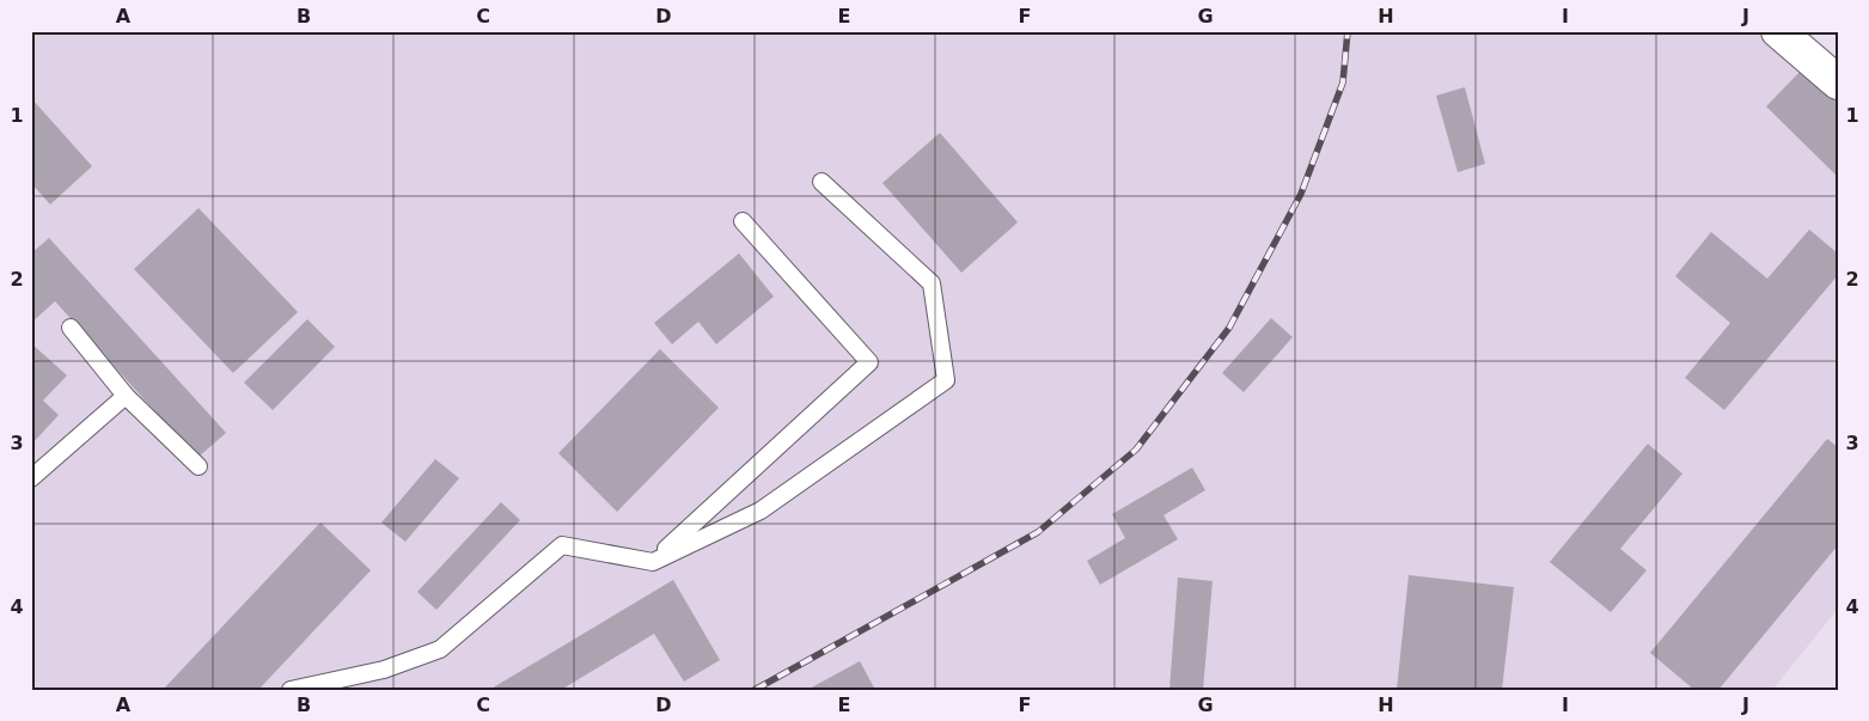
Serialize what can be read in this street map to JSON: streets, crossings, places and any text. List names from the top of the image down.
{
  "grid": {
    "columns": [
      "A",
      "B",
      "C",
      "D",
      "E",
      "F",
      "G",
      "H",
      "I",
      "J"
    ],
    "rows": [
      "1",
      "2",
      "3",
      "4"
    ]
  }
}
